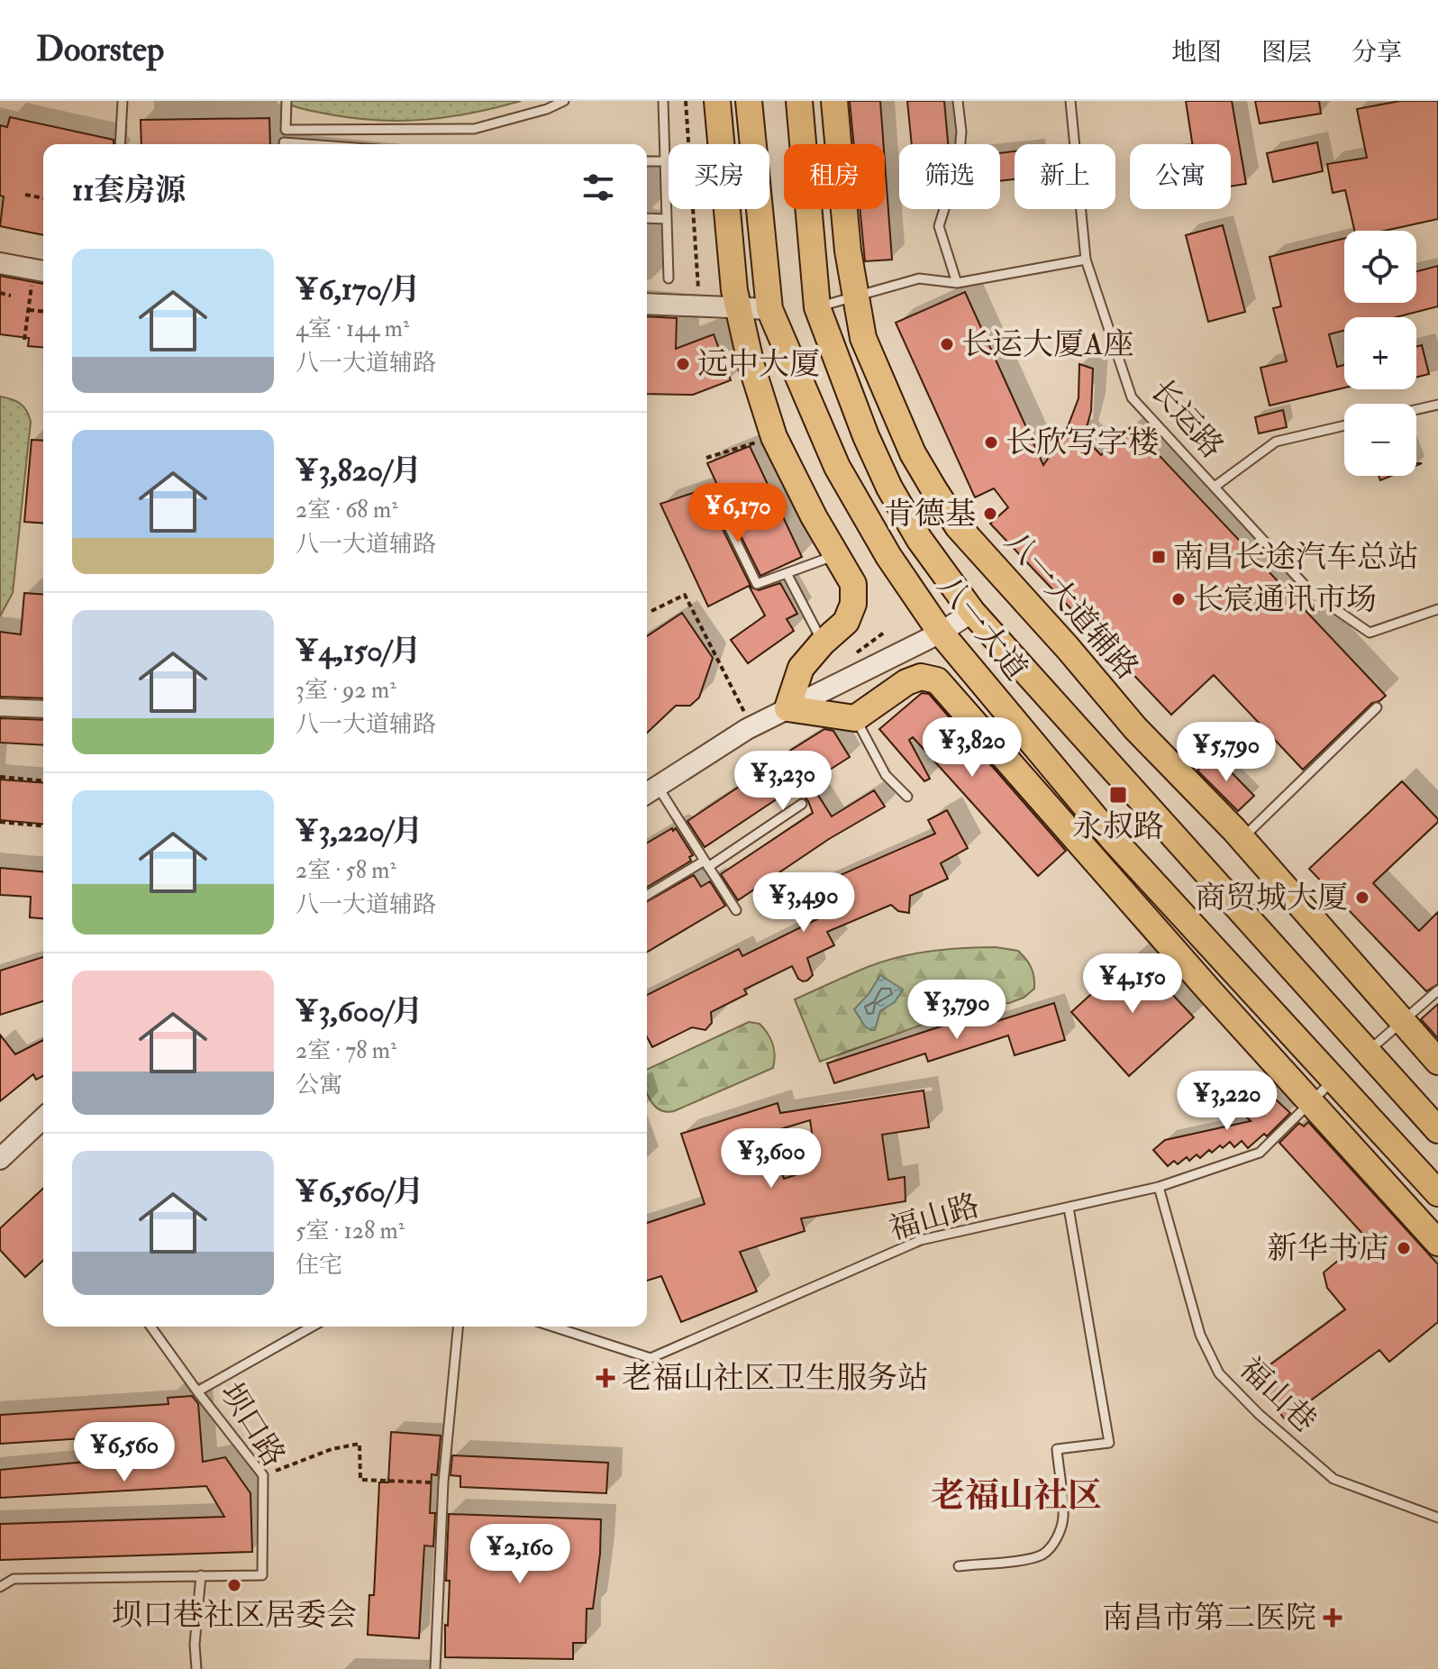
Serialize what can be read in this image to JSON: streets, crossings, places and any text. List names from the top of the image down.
{
  "streets": {
    "main road": ["八一大道辅路", "八一大道"],
    "lane": [
      "长运路",
      "福山路",
      "福山巷",
      "坝口路"
    ]
  },
  "crossings": [
    ["八一大道", "福山路"],
    ["福山路", "福山巷"]
  ],
  "districts": ["老福山社区"],
  "places": {
    "other": [
      "长运大厦A座",
      "远中大厦",
      "长欣写字楼",
      "肯德基",
      "长宸通讯市场",
      "商贸城大厦",
      "新华书店",
      "坝口巷社区居委会"
    ],
    "transit": ["南昌长途汽车总站", "永叔路"],
    "health": ["老福山社区卫生服务站", "南昌市第二医院"]
  },
  "page": {
    "header": "Doorstep",
    "nav": ["地图", "图层", "分享"],
    "chip": [
      "买房",
      "租房",
      "筛选",
      "新上",
      "公寓"
    ],
    "heading": "11套房源",
    "map_buttons": ["+", "−"],
    "list": [
      {
        "name": "¥6,170/月",
        "note": "4室 · 144 m² · 八一大道辅路"
      },
      {
        "name": "¥3,820/月",
        "note": "2室 · 68 m² · 八一大道辅路"
      },
      {
        "name": "¥4,150/月",
        "note": "3室 · 92 m² · 八一大道辅路"
      },
      {
        "name": "¥3,220/月",
        "note": "2室 · 58 m² · 八一大道辅路"
      },
      {
        "name": "¥3,600/月",
        "note": "2室 · 78 m² · 公寓"
      },
      {
        "name": "¥6,560/月",
        "note": "5室 · 128 m² · 住宅"
      }
    ],
    "price": [
      "¥6,170",
      "¥3,820",
      "¥5,790",
      "¥3,230",
      "¥3,490",
      "¥4,150",
      "¥3,790",
      "¥3,220",
      "¥3,600",
      "¥6,560",
      "¥2,160"
    ]
  }
}
